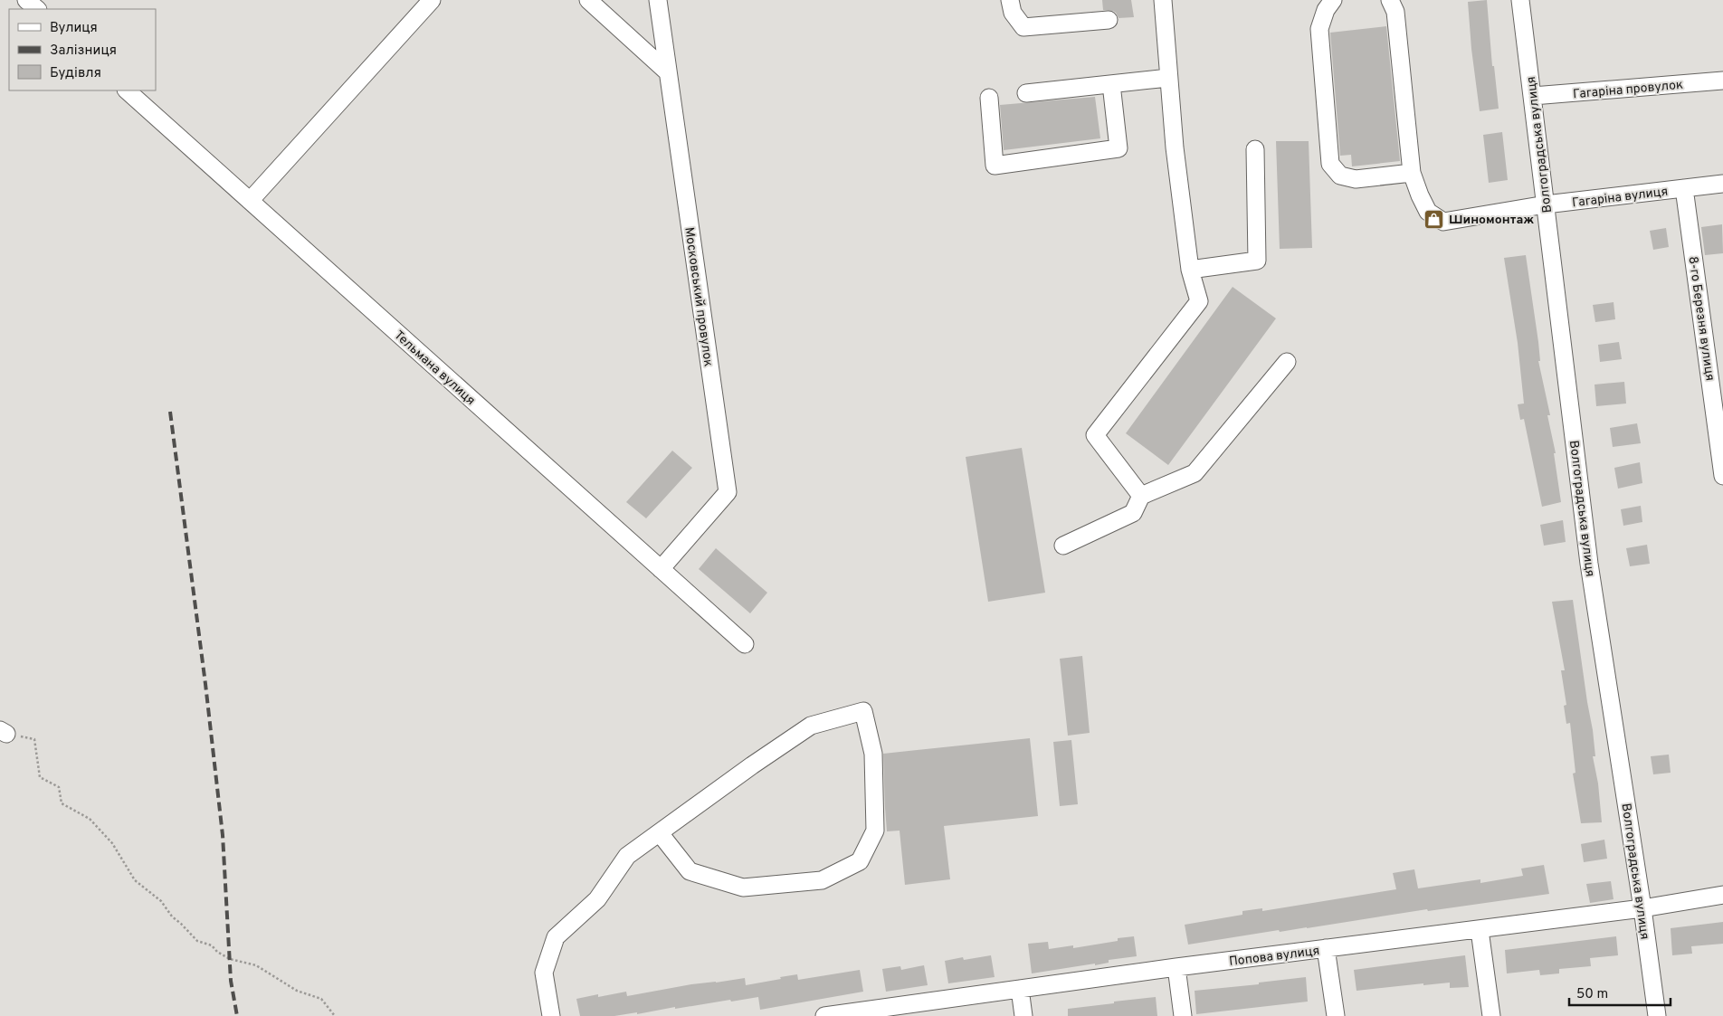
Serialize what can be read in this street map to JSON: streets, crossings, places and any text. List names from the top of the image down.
{
  "streets": {
    "street": [
      "Гагаріна провулок",
      "Волгоградська вулиця",
      "Гагаріна вулиця",
      "Московський провулок",
      "8-го Березня вулиця",
      "Тельмана вулиця",
      "Попова вулиця"
    ]
  },
  "crossings": [
    ["Гагаріна провулок", "Волгоградська вулиця"],
    ["Волгоградська вулиця", "Гагаріна вулиця"],
    ["Волгоградська вулиця", "Попова вулиця"],
    ["Гагаріна вулиця", "8-го Березня вулиця"],
    ["Московський провулок", "Тельмана вулиця"]
  ],
  "places": {
    "shop": ["Шиномонтаж"]
  },
  "legend": ["Вулиця", "Залізниця", "Будівля"],
  "scale_bar": "50 m"
}
